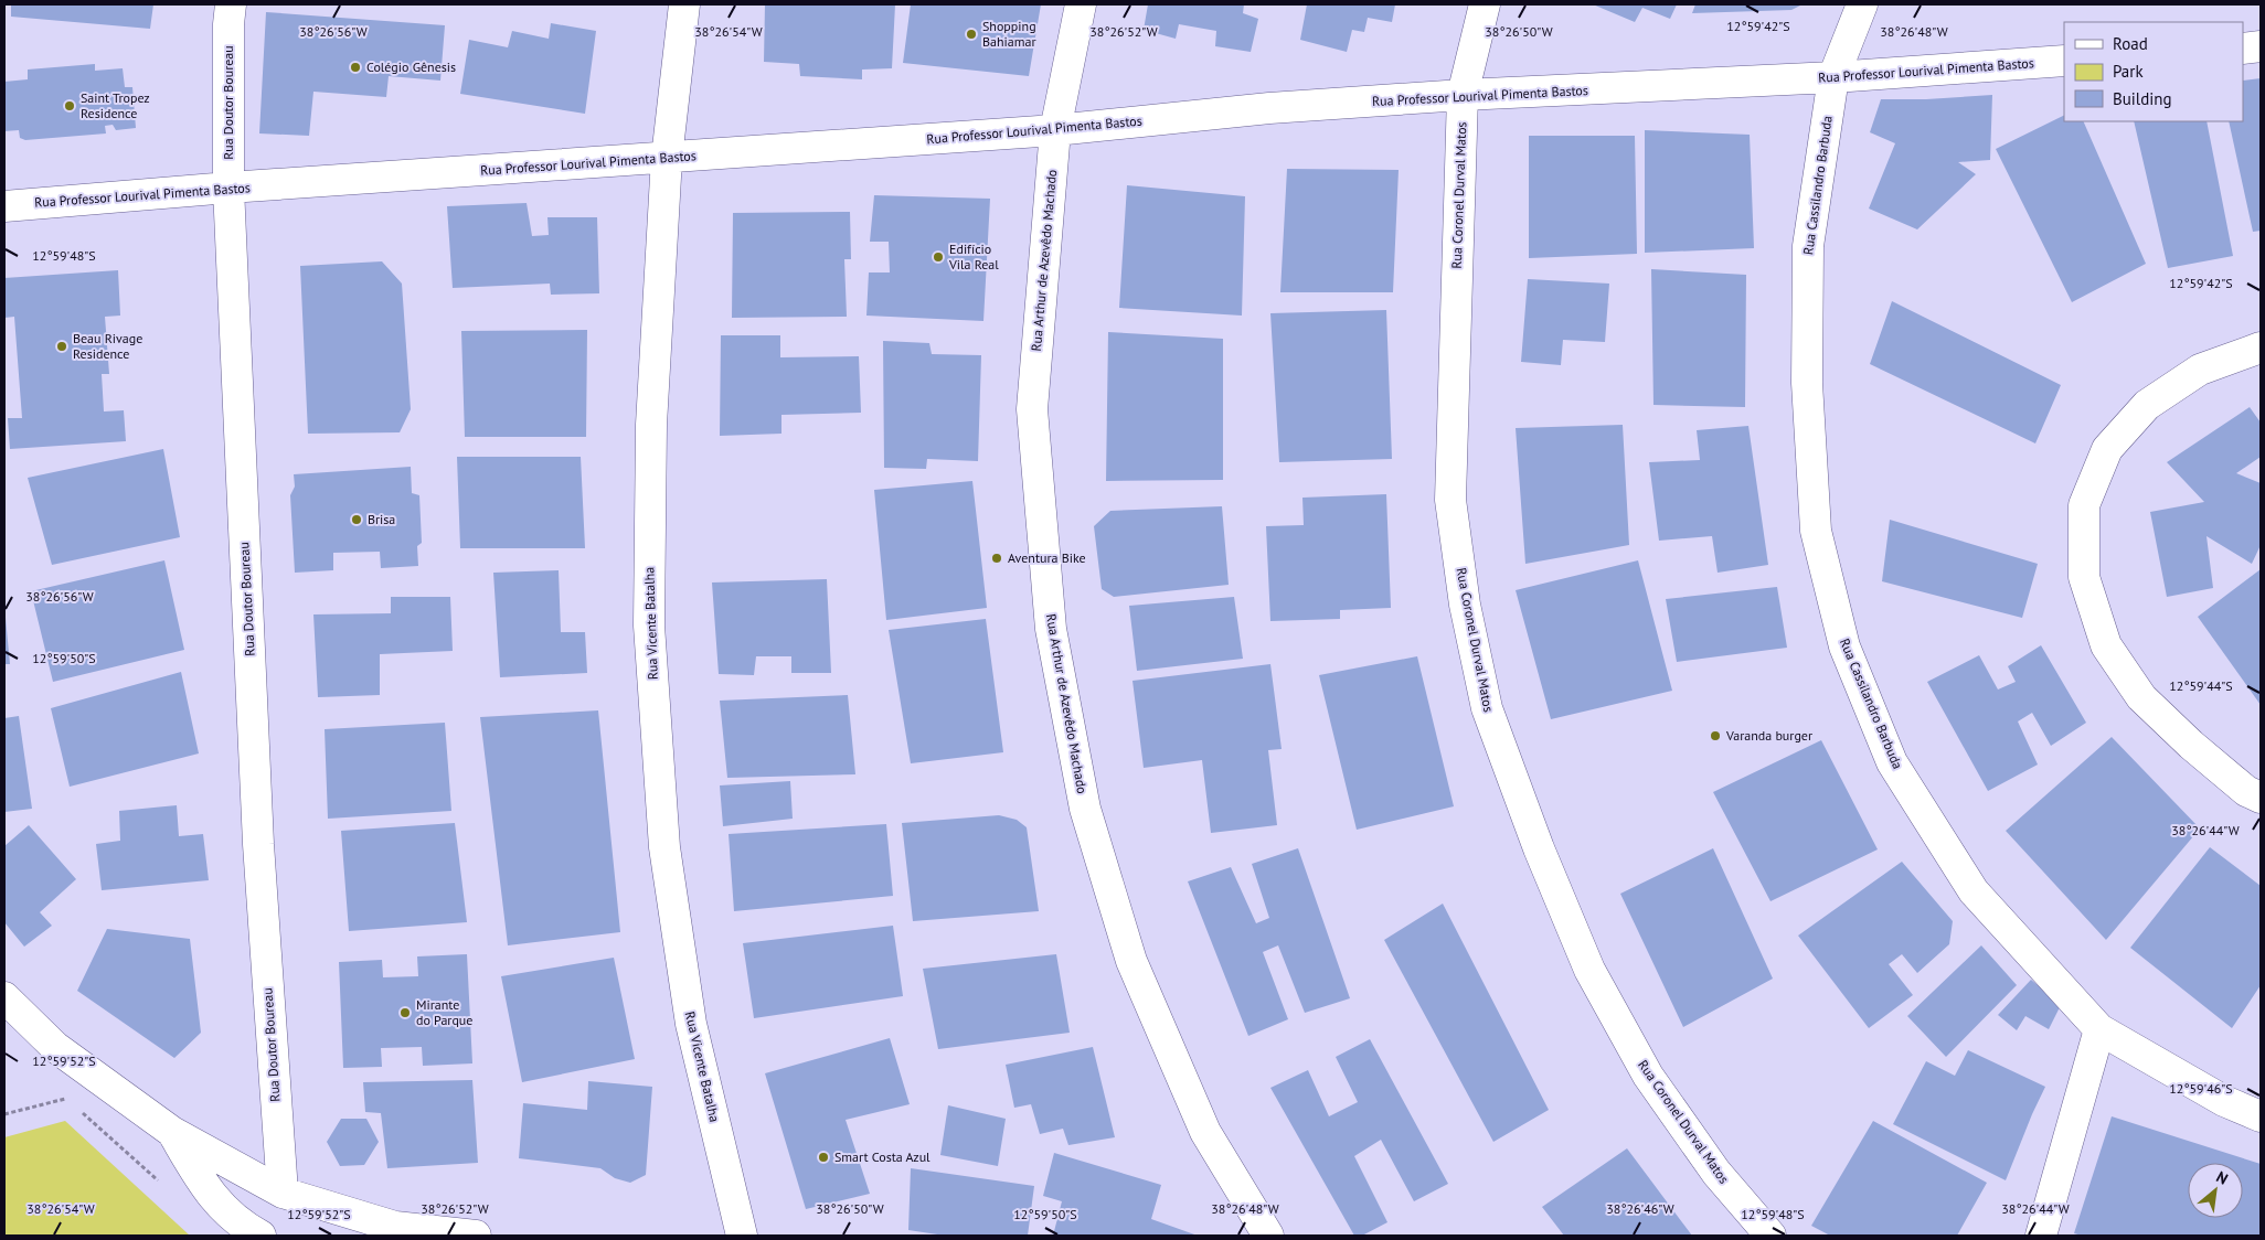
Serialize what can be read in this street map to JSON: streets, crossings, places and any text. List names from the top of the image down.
{
  "streets": {
    "street": [
      "Rua Professor Lourival Pimenta Bastos",
      "Rua Doutor Boureau",
      "Rua Cassilandro Barbuda",
      "Rua Coronel Durval Matos",
      "Rua Arthur de Azevêdo Machado",
      "Rua Vicente Batalha"
    ]
  },
  "crossings": [
    ["Rua Professor Lourival Pimenta Bastos", "Rua Doutor Boureau"],
    ["Rua Professor Lourival Pimenta Bastos", "Rua Cassilandro Barbuda"],
    ["Rua Professor Lourival Pimenta Bastos", "Rua Coronel Durval Matos"],
    ["Rua Professor Lourival Pimenta Bastos", "Rua Arthur de Azevêdo Machado"],
    ["Rua Professor Lourival Pimenta Bastos", "Rua Vicente Batalha"]
  ],
  "places": [
    "Shopping Bahiamar",
    "Colégio Gênesis",
    "Saint Tropez Residence",
    "Edifício Vila Real",
    "Beau Rivage Residence",
    "Brisa",
    "Aventura Bike",
    "Varanda burger",
    "Mirante do Parque",
    "Smart Costa Azul"
  ],
  "legend": ["Road", "Park", "Building"],
  "north": "top right",
  "coordinates": [
    "12°59'42\"S",
    "38°26'56\"W",
    "38°26'54\"W",
    "38°26'52\"W",
    "38°26'50\"W",
    "38°26'48\"W",
    "12°59'48\"S",
    "12°59'50\"S",
    "12°59'44\"S",
    "38°26'44\"W",
    "12°59'52\"S",
    "12°59'46\"S",
    "38°26'46\"W"
  ]
}
